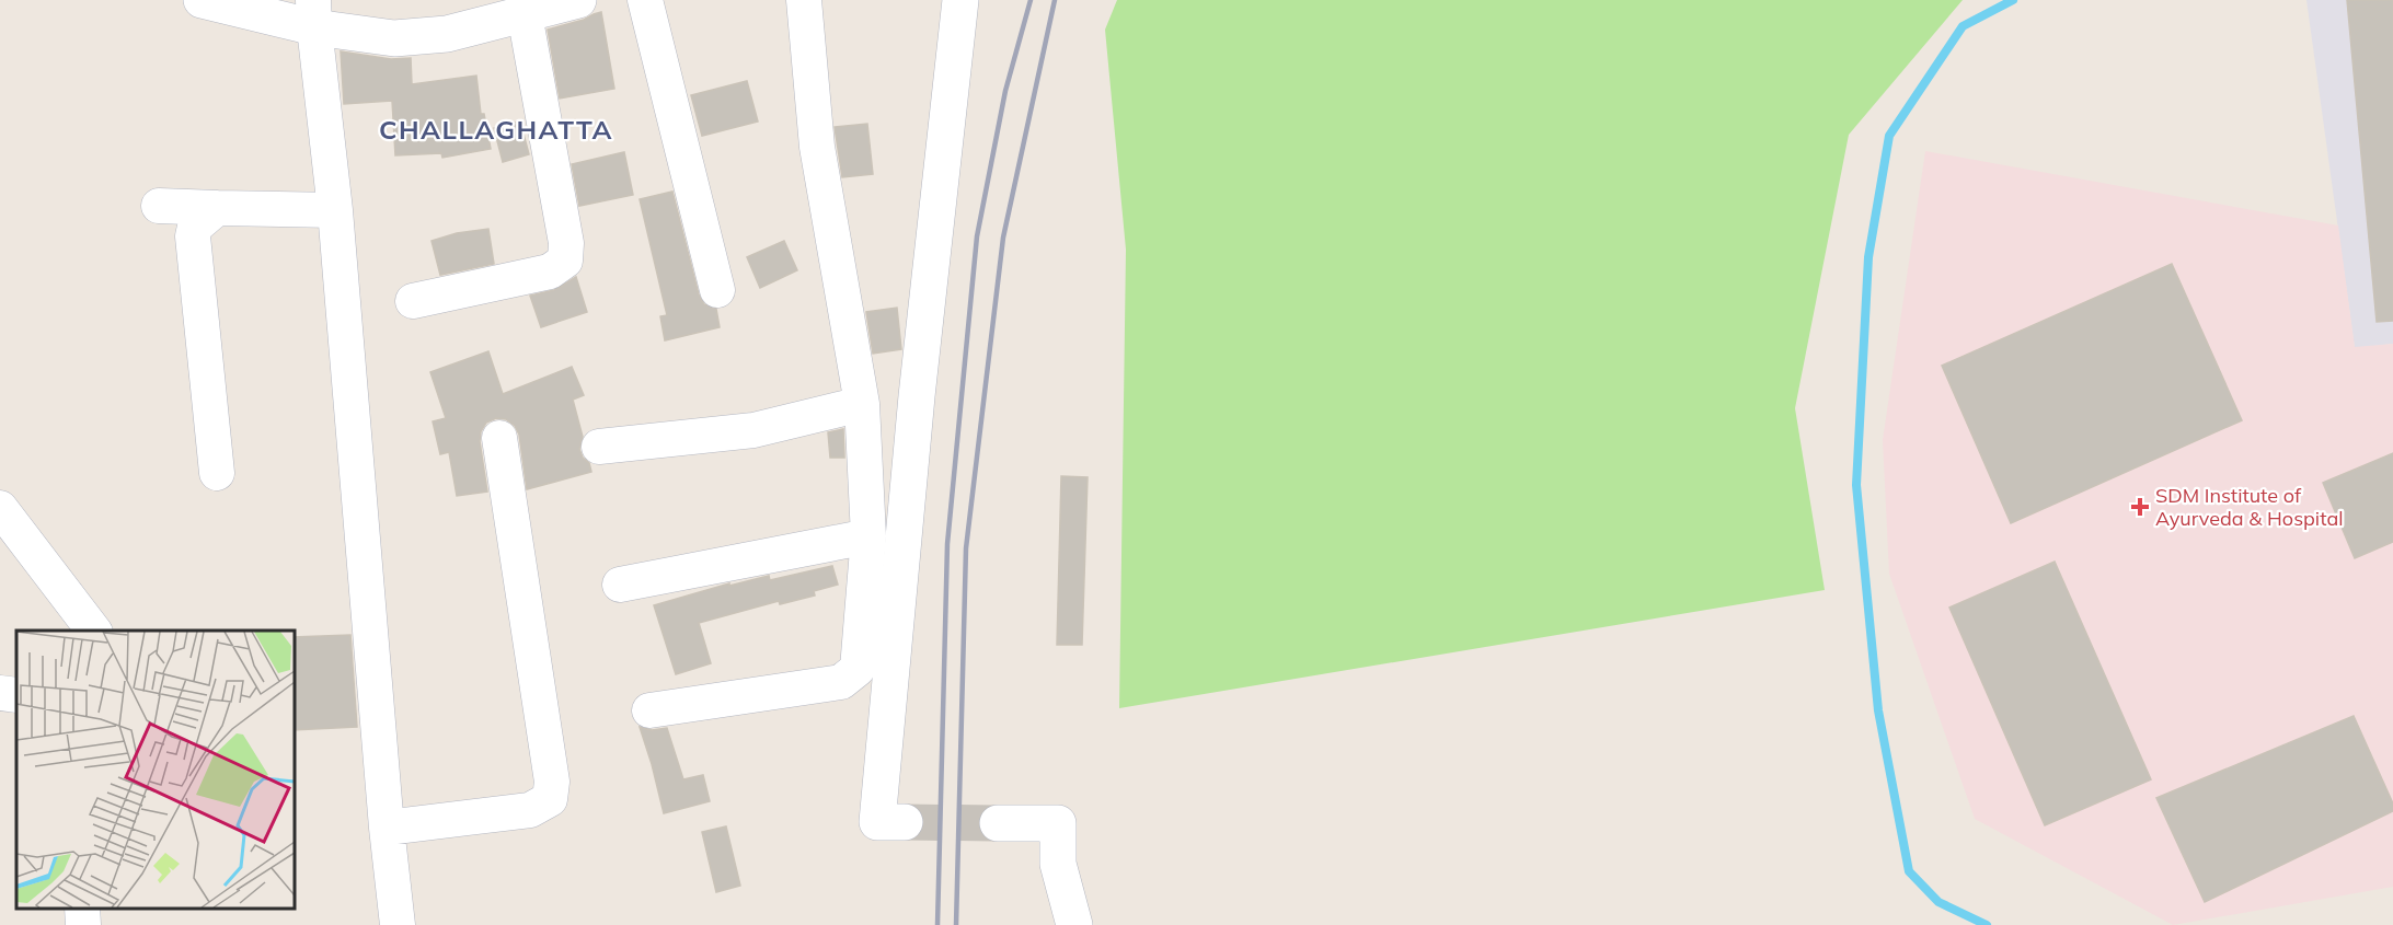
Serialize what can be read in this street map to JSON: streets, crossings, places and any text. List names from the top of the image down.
{
  "districts": ["CHALLAGHATTA"],
  "places": {
    "health": ["SDM Institute of Ayurveda & Hospital"]
  }
}
